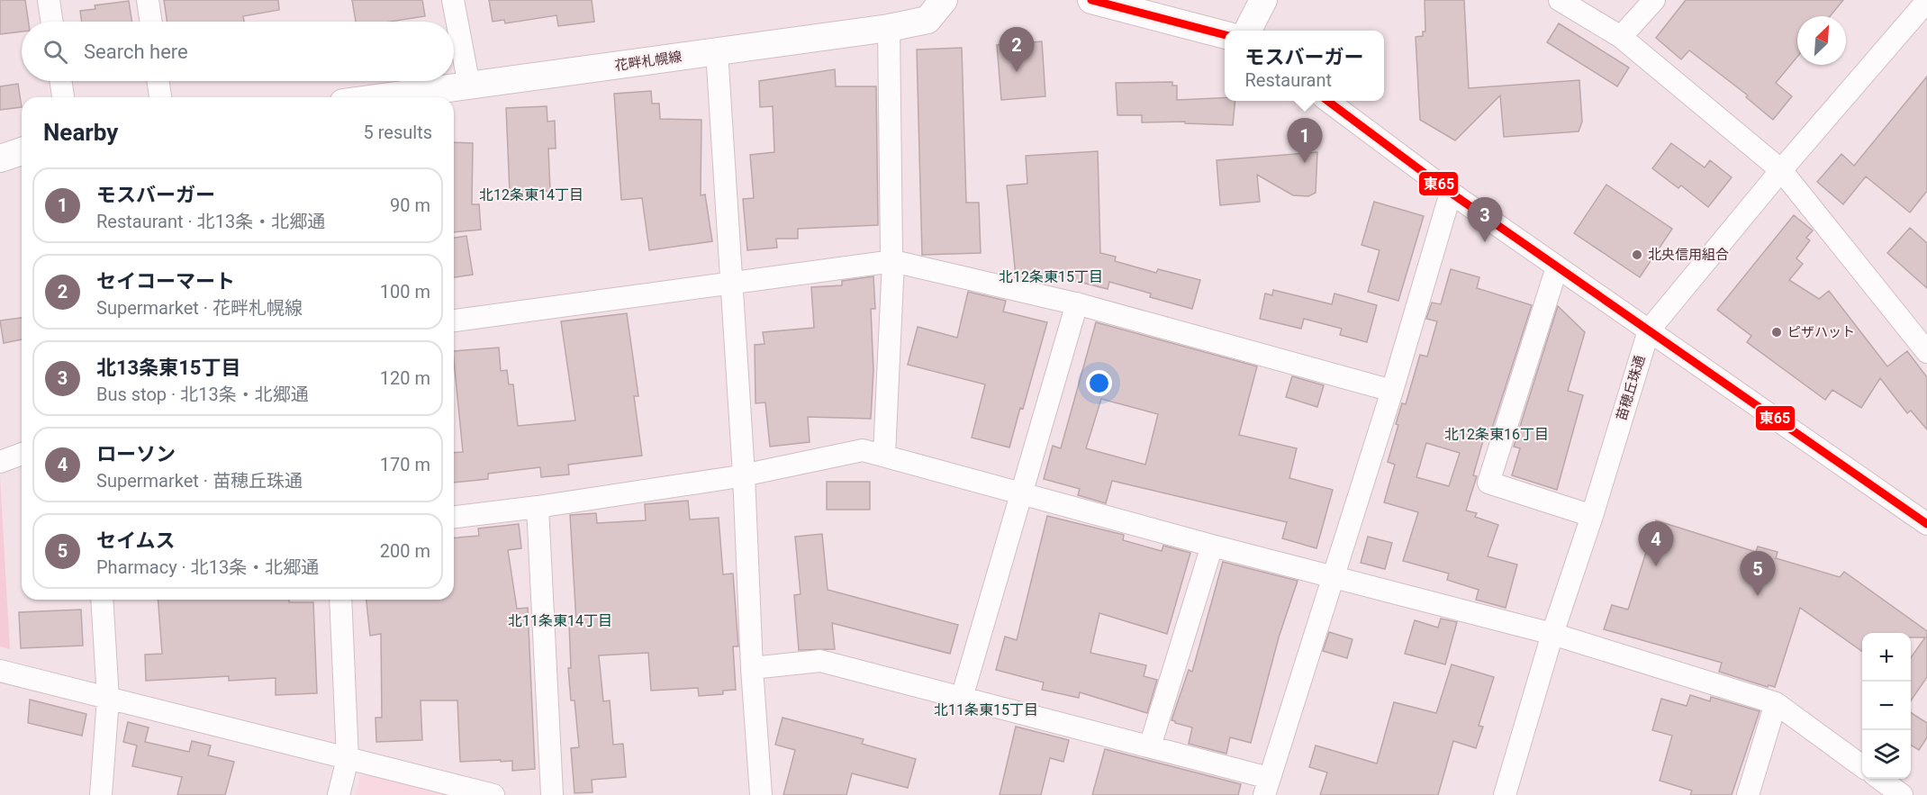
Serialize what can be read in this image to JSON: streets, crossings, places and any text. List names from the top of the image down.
{
  "streets": {
    "main road": ["花畔札幌線"],
    "street": ["苗穂丘珠通"]
  },
  "districts": [
    "北12条東14丁目",
    "北12条東15丁目",
    "北12条東16丁目",
    "北11条東14丁目",
    "北11条東15丁目"
  ],
  "places": ["北央信用組合", "ピザハット"],
  "lines": ["transit line 東65"],
  "north": "top right",
  "page": {
    "search": "Search here",
    "pins": [
      "2",
      "1",
      "3",
      "4",
      "5"
    ],
    "popup": ["モスバーガー", "Restaurant"],
    "heading": ["Nearby", "5 results"],
    "list": [
      {
        "mark": "1",
        "name": "モスバーガー",
        "note": "Restaurant · 北13条・北郷通",
        "value": "90 m"
      },
      {
        "mark": "2",
        "name": "セイコーマート",
        "note": "Supermarket · 花畔札幌線",
        "value": "100 m"
      },
      {
        "mark": "3",
        "name": "北13条東15丁目",
        "note": "Bus stop · 北13条・北郷通",
        "value": "120 m"
      },
      {
        "mark": "4",
        "name": "ローソン",
        "note": "Supermarket · 苗穂丘珠通",
        "value": "170 m"
      },
      {
        "mark": "5",
        "name": "セイムス",
        "note": "Pharmacy · 北13条・北郷通",
        "value": "200 m"
      }
    ],
    "map_buttons": ["+", "−"]
  }
}
